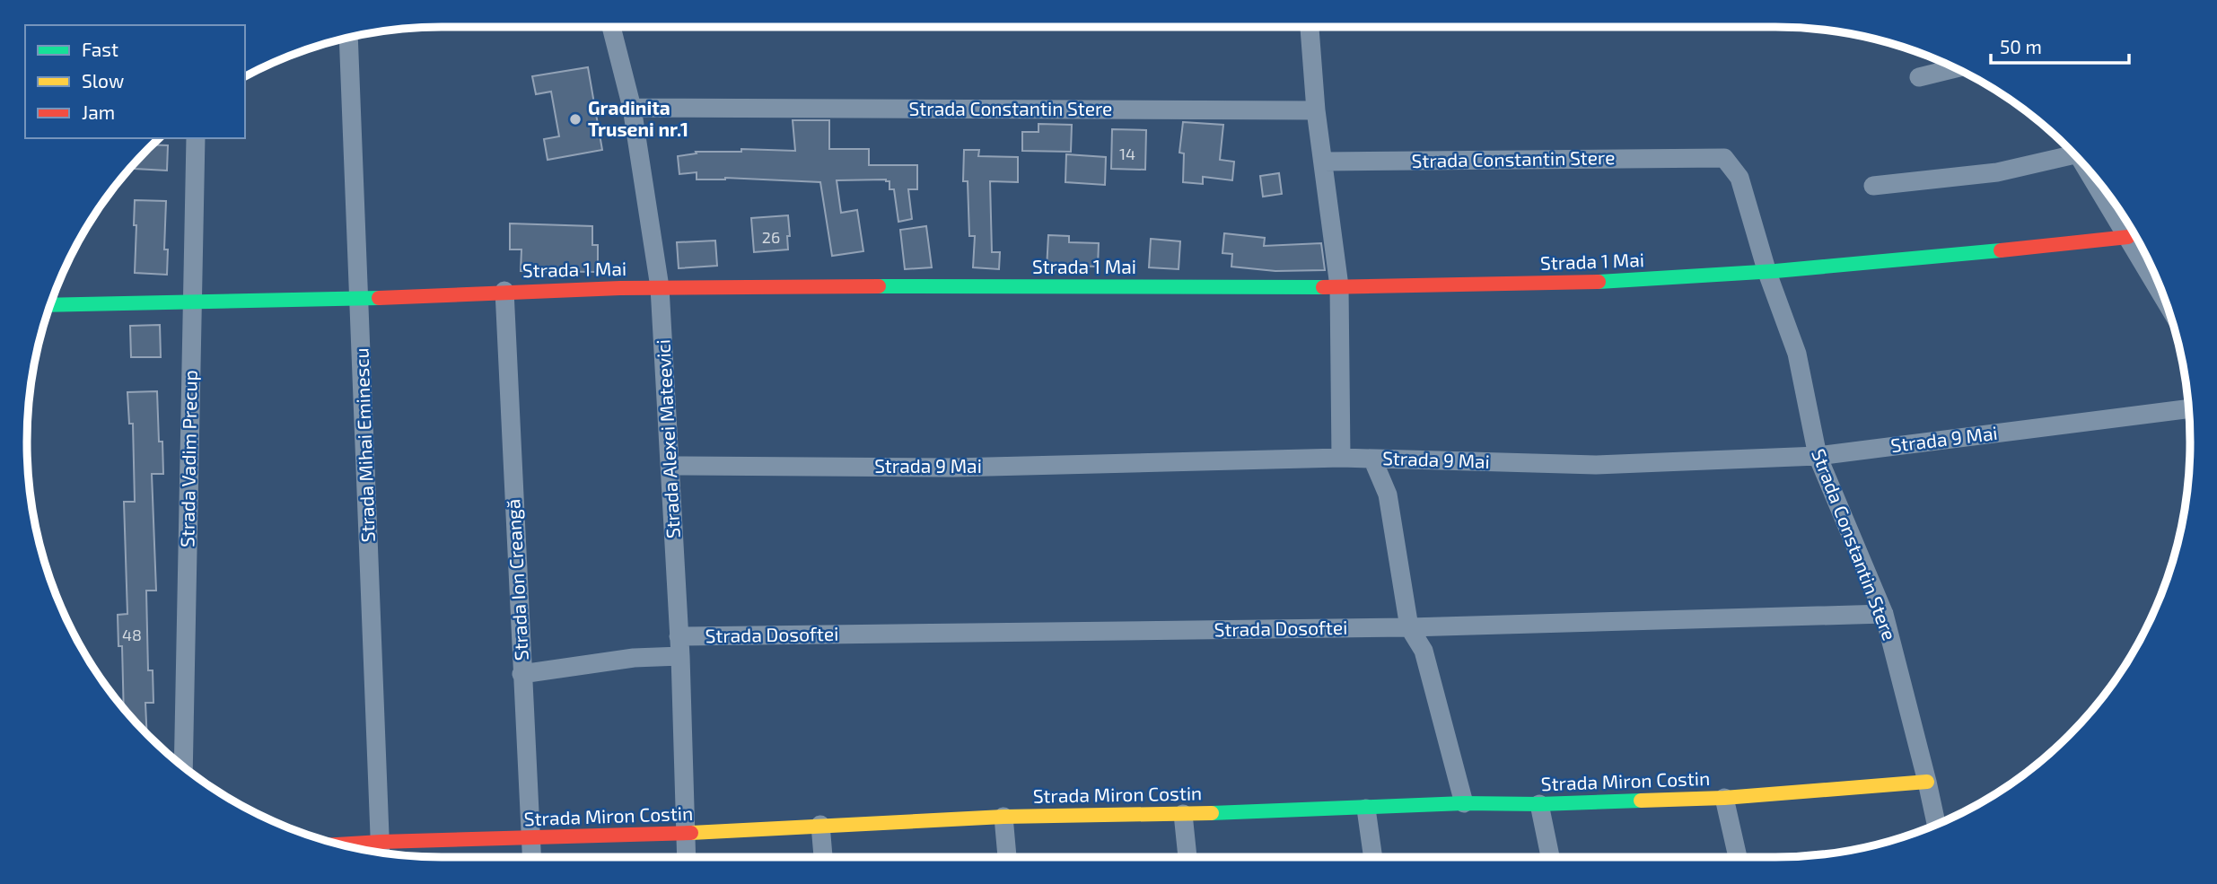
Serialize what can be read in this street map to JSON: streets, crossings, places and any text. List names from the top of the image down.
{
  "streets": {
    "street": [
      "Strada Constantin Stere",
      "Strada 1 Mai",
      "Strada Alexei Mateevici",
      "Strada 9 Mai",
      "Strada Mihai Eminescu",
      "Strada Vadim Precup",
      "Strada Ion Creangă",
      "Strada Dosoftei",
      "Strada Miron Costin"
    ]
  },
  "crossings": [
    ["Strada Constantin Stere", "Strada 1 Mai"],
    ["Strada Constantin Stere", "Strada Alexei Mateevici"],
    ["Strada Constantin Stere", "Strada 9 Mai"],
    ["Strada Constantin Stere", "Strada Dosoftei"],
    ["Strada Constantin Stere", "Strada Miron Costin"],
    ["Strada 1 Mai", "Strada Alexei Mateevici"],
    ["Strada 1 Mai", "Strada Mihai Eminescu"],
    ["Strada 1 Mai", "Strada Vadim Precup"],
    ["Strada 1 Mai", "Strada Ion Creangă"],
    ["Strada Alexei Mateevici", "Strada 9 Mai"],
    ["Strada Alexei Mateevici", "Strada Dosoftei"],
    ["Strada Alexei Mateevici", "Strada Miron Costin"],
    ["Strada Mihai Eminescu", "Strada Miron Costin"],
    ["Strada Ion Creangă", "Strada Miron Costin"]
  ],
  "places": ["Gradinita Truseni nr.1"],
  "house_numbers": ["14", "26", "48"],
  "legend": ["Fast", "Slow", "Jam"],
  "scale_bar": "50 m"
}
